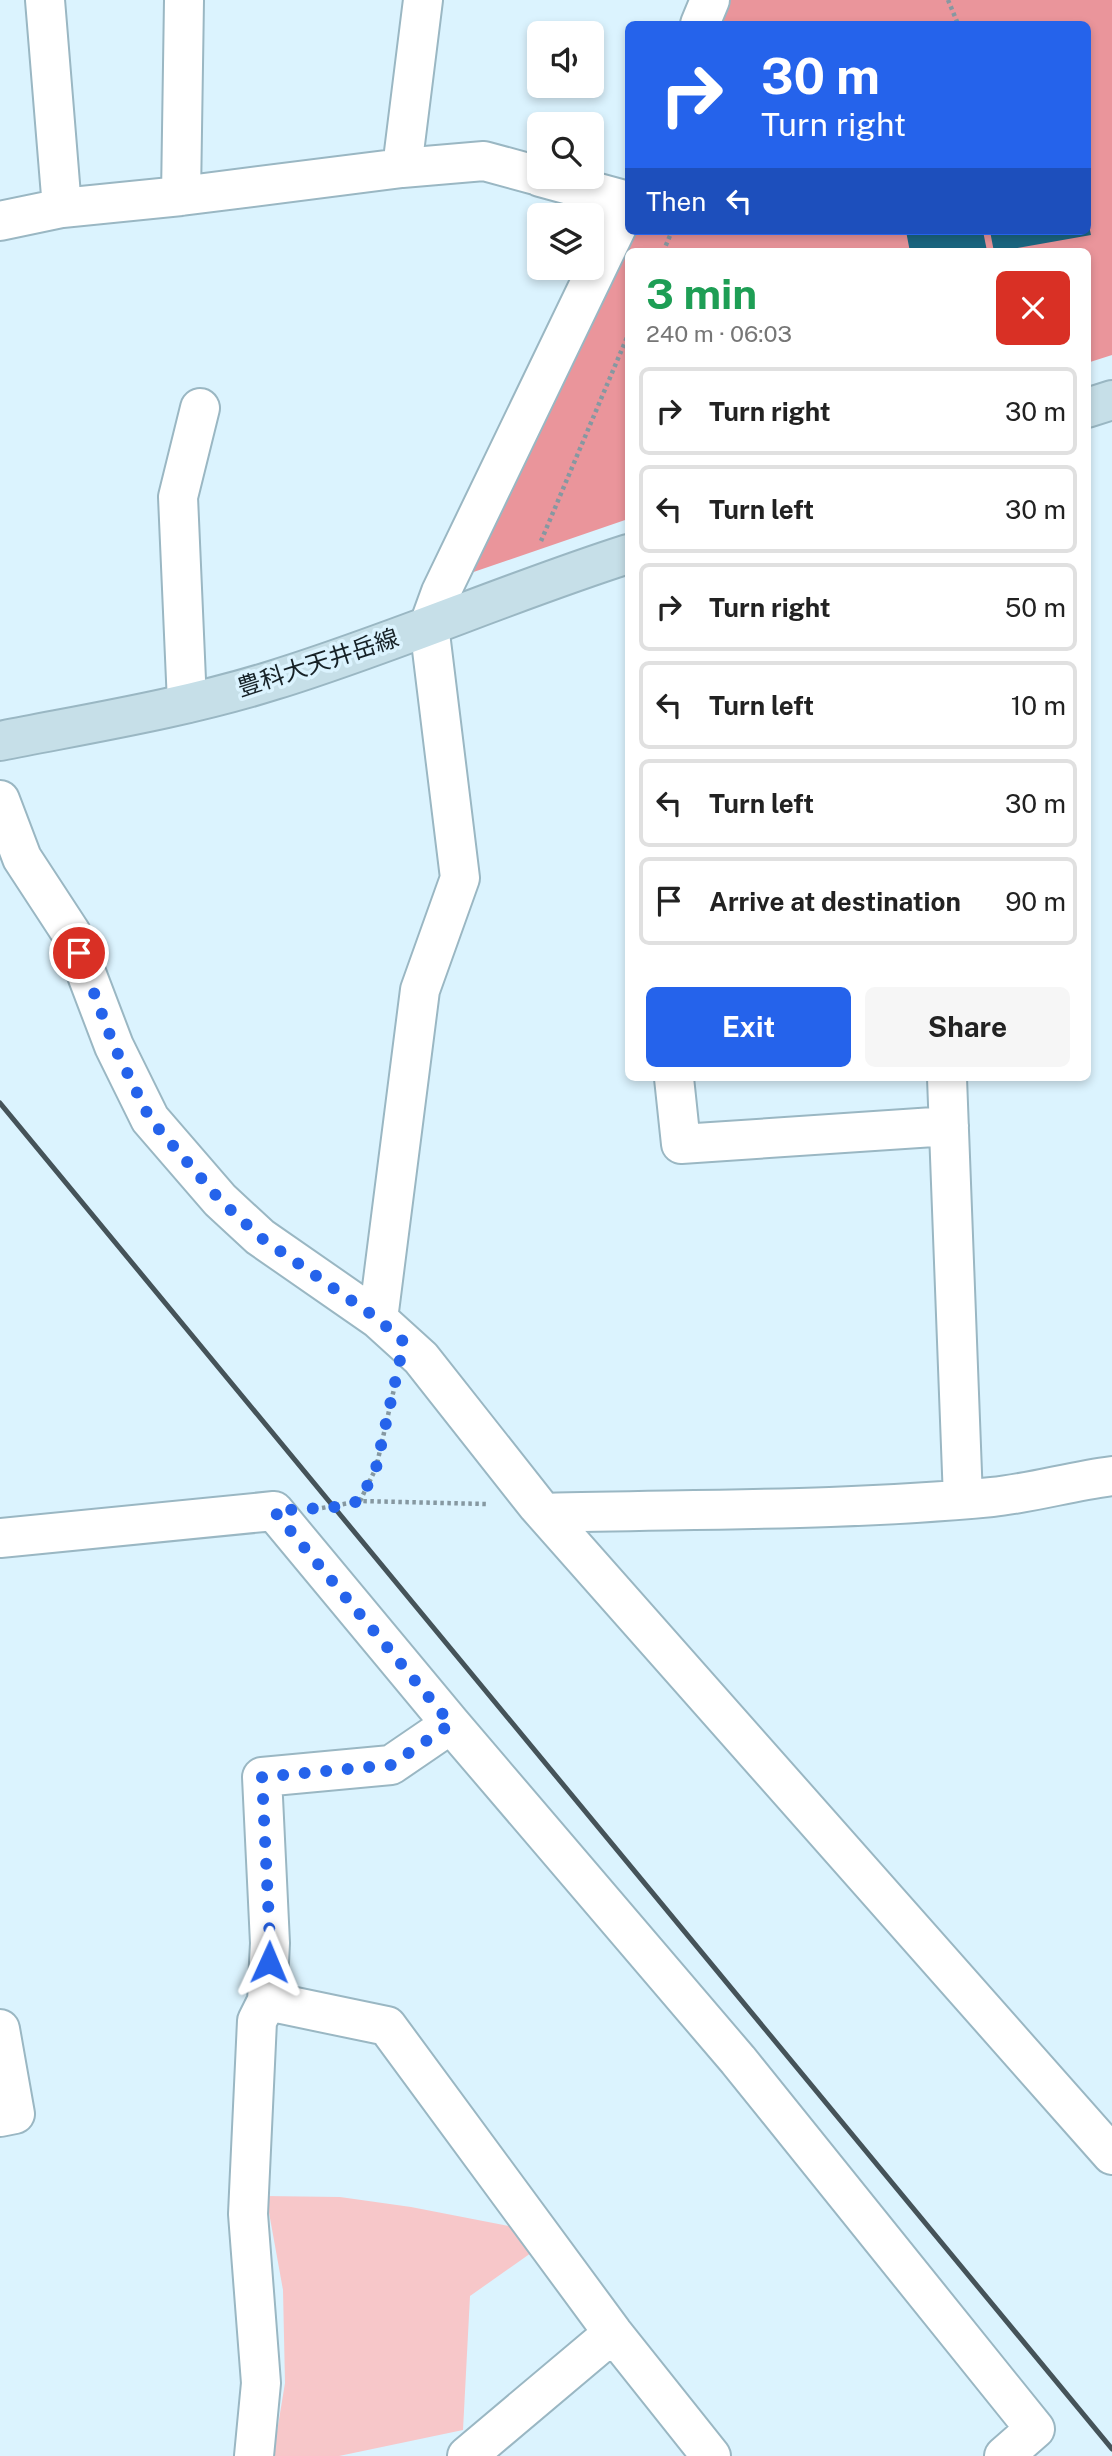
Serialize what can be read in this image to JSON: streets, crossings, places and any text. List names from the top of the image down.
{
  "streets": {
    "main road": ["豊科大天井岳線"]
  },
  "page": {
    "turn": ["30 m", "Turn right"],
    "then": "Then",
    "heading": ["3 min", "240 m · 06:03"],
    "list": [
      {
        "name": "Turn right",
        "value": "30 m"
      },
      {
        "name": "Turn left",
        "value": "30 m"
      },
      {
        "name": "Turn right",
        "value": "50 m"
      },
      {
        "name": "Turn left",
        "value": "10 m"
      },
      {
        "name": "Turn left",
        "value": "30 m"
      },
      {
        "name": "Arrive at destination",
        "value": "90 m"
      }
    ],
    "buttons": ["Exit", "Share"]
  }
}
